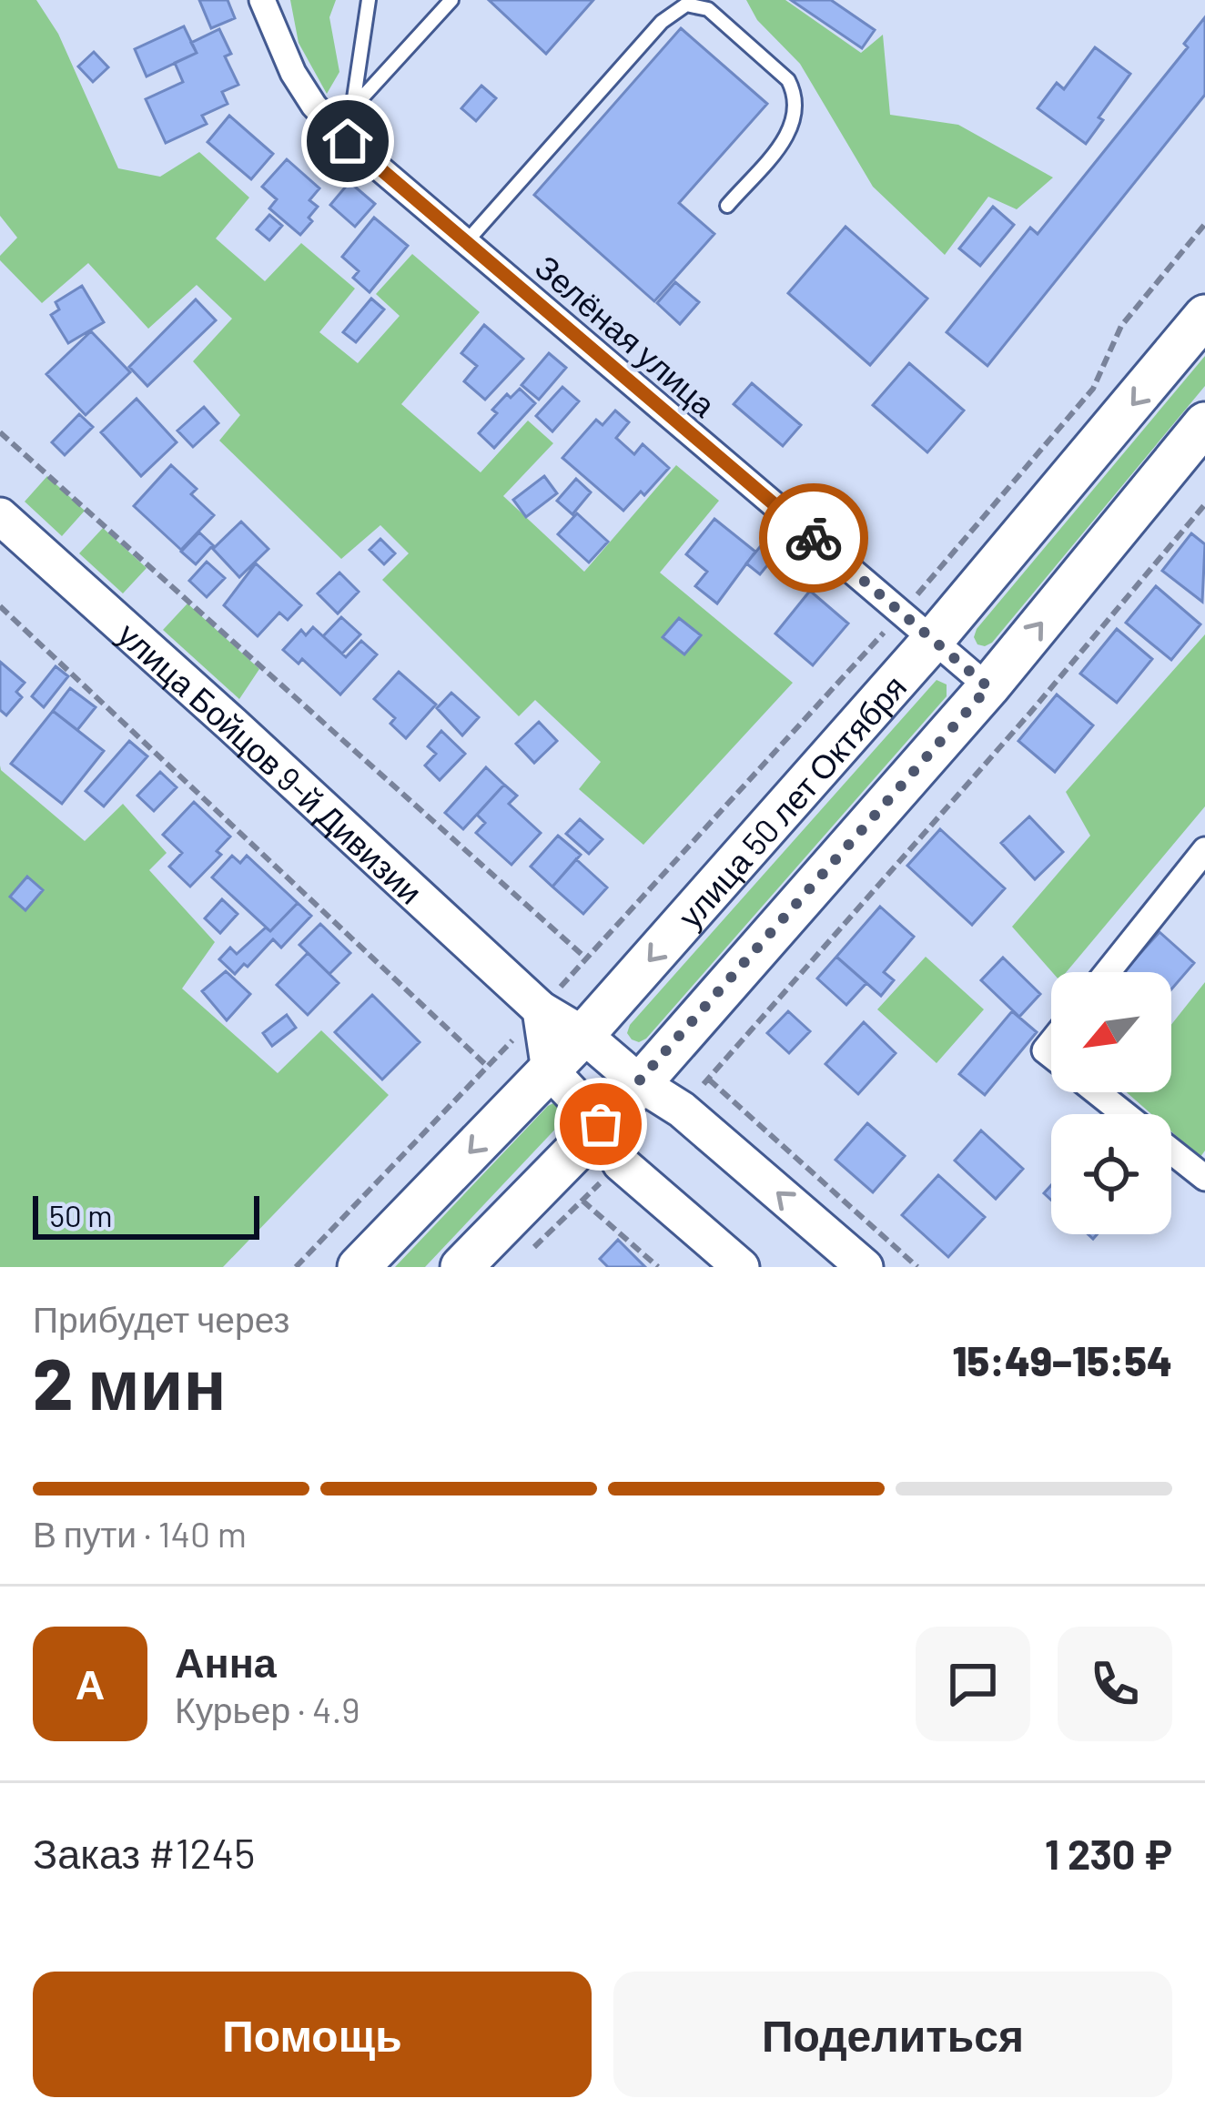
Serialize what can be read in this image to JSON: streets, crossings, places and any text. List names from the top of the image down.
{
  "streets": {
    "main road": ["улица 50 лет Октября"],
    "street": ["Зелёная улица", "улица Бойцов 9-й Дивизии"]
  },
  "crossings": [
    ["Зелёная улица", "улица 50 лет Октября"],
    ["улица Бойцов 9-й Дивизии", "улица 50 лет Октября"]
  ],
  "scale_bar": "50 m",
  "north": "bottom left",
  "page": {
    "scale": "50 m",
    "heading": ["2 мин", "Прибудет через", "15:49–15:54"],
    "panel": [
      "Анна",
      "Курьер · 4.9",
      "Заказ #1245",
      "1 230 ₽"
    ],
    "bar": "В пути · 140 m",
    "round": "А",
    "buttons": ["Помощь", "Поделиться"]
  }
}
